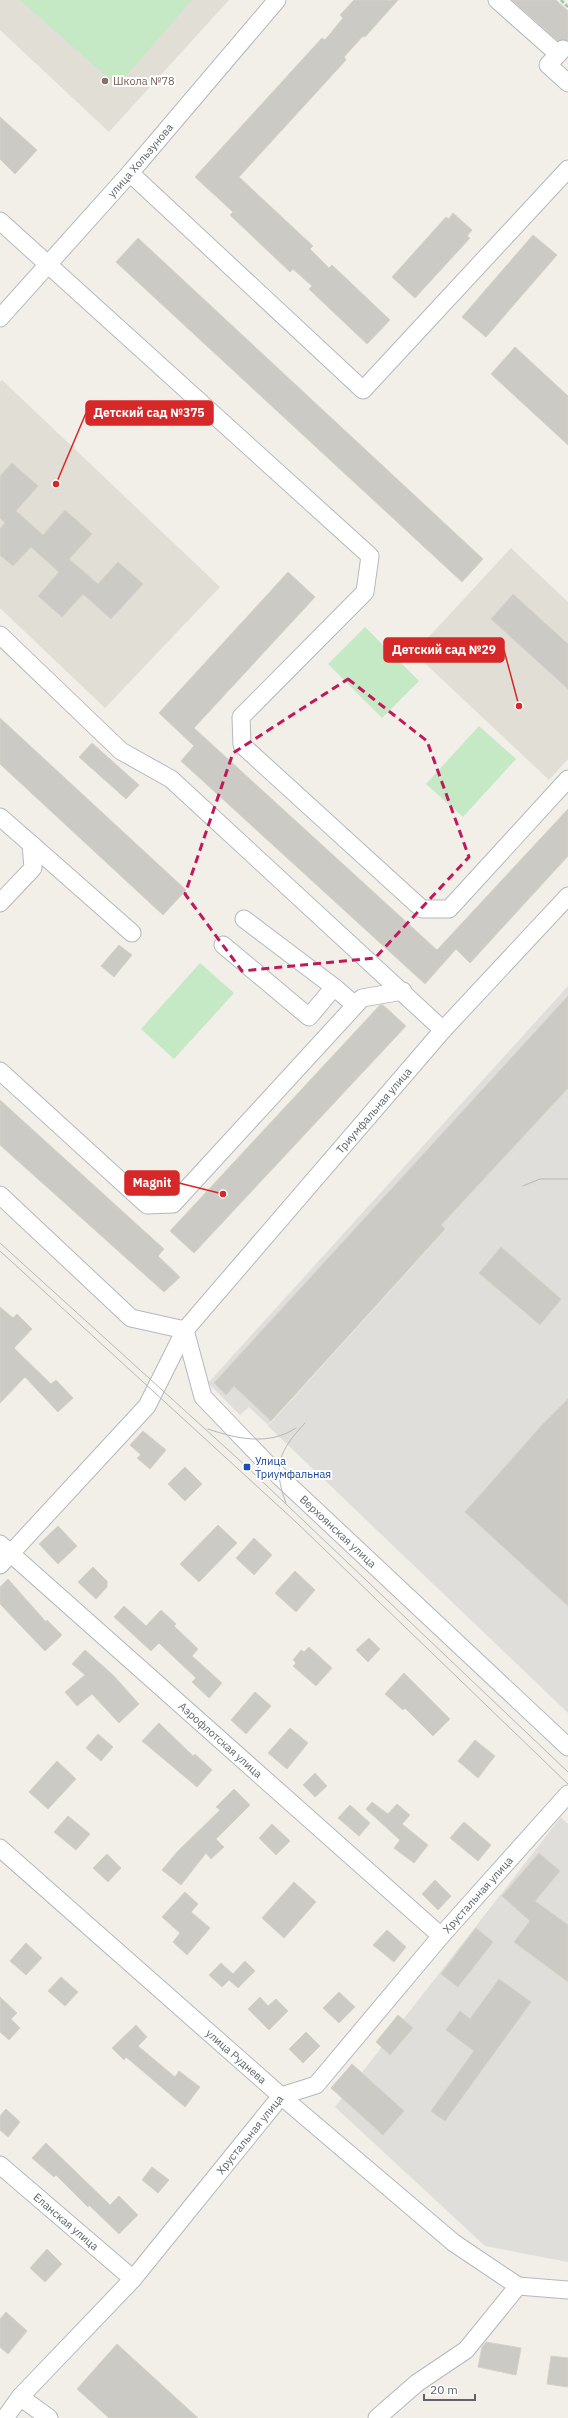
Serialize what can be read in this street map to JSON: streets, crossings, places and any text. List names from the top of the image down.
{
  "streets": {
    "street": [
      "улица Хользунова",
      "Триумфальная улица",
      "Верхоянская улица",
      "Аэрофлотская улица",
      "Хрустальная улица",
      "улица Руднева",
      "Еланская улица"
    ]
  },
  "crossings": [
    ["Триумфальная улица", "Верхоянская улица"],
    ["Триумфальная улица", "Аэрофлотская улица"],
    ["Аэрофлотская улица", "Хрустальная улица"],
    ["Хрустальная улица", "улица Руднева"],
    ["Хрустальная улица", "Еланская улица"]
  ],
  "places": {
    "other": [
      "Школа №78",
      "Детский сад №375",
      "Детский сад №29",
      "Magnit"
    ],
    "transit": ["Улица Триумфальная"]
  },
  "scale_bar": "20 m"
}
